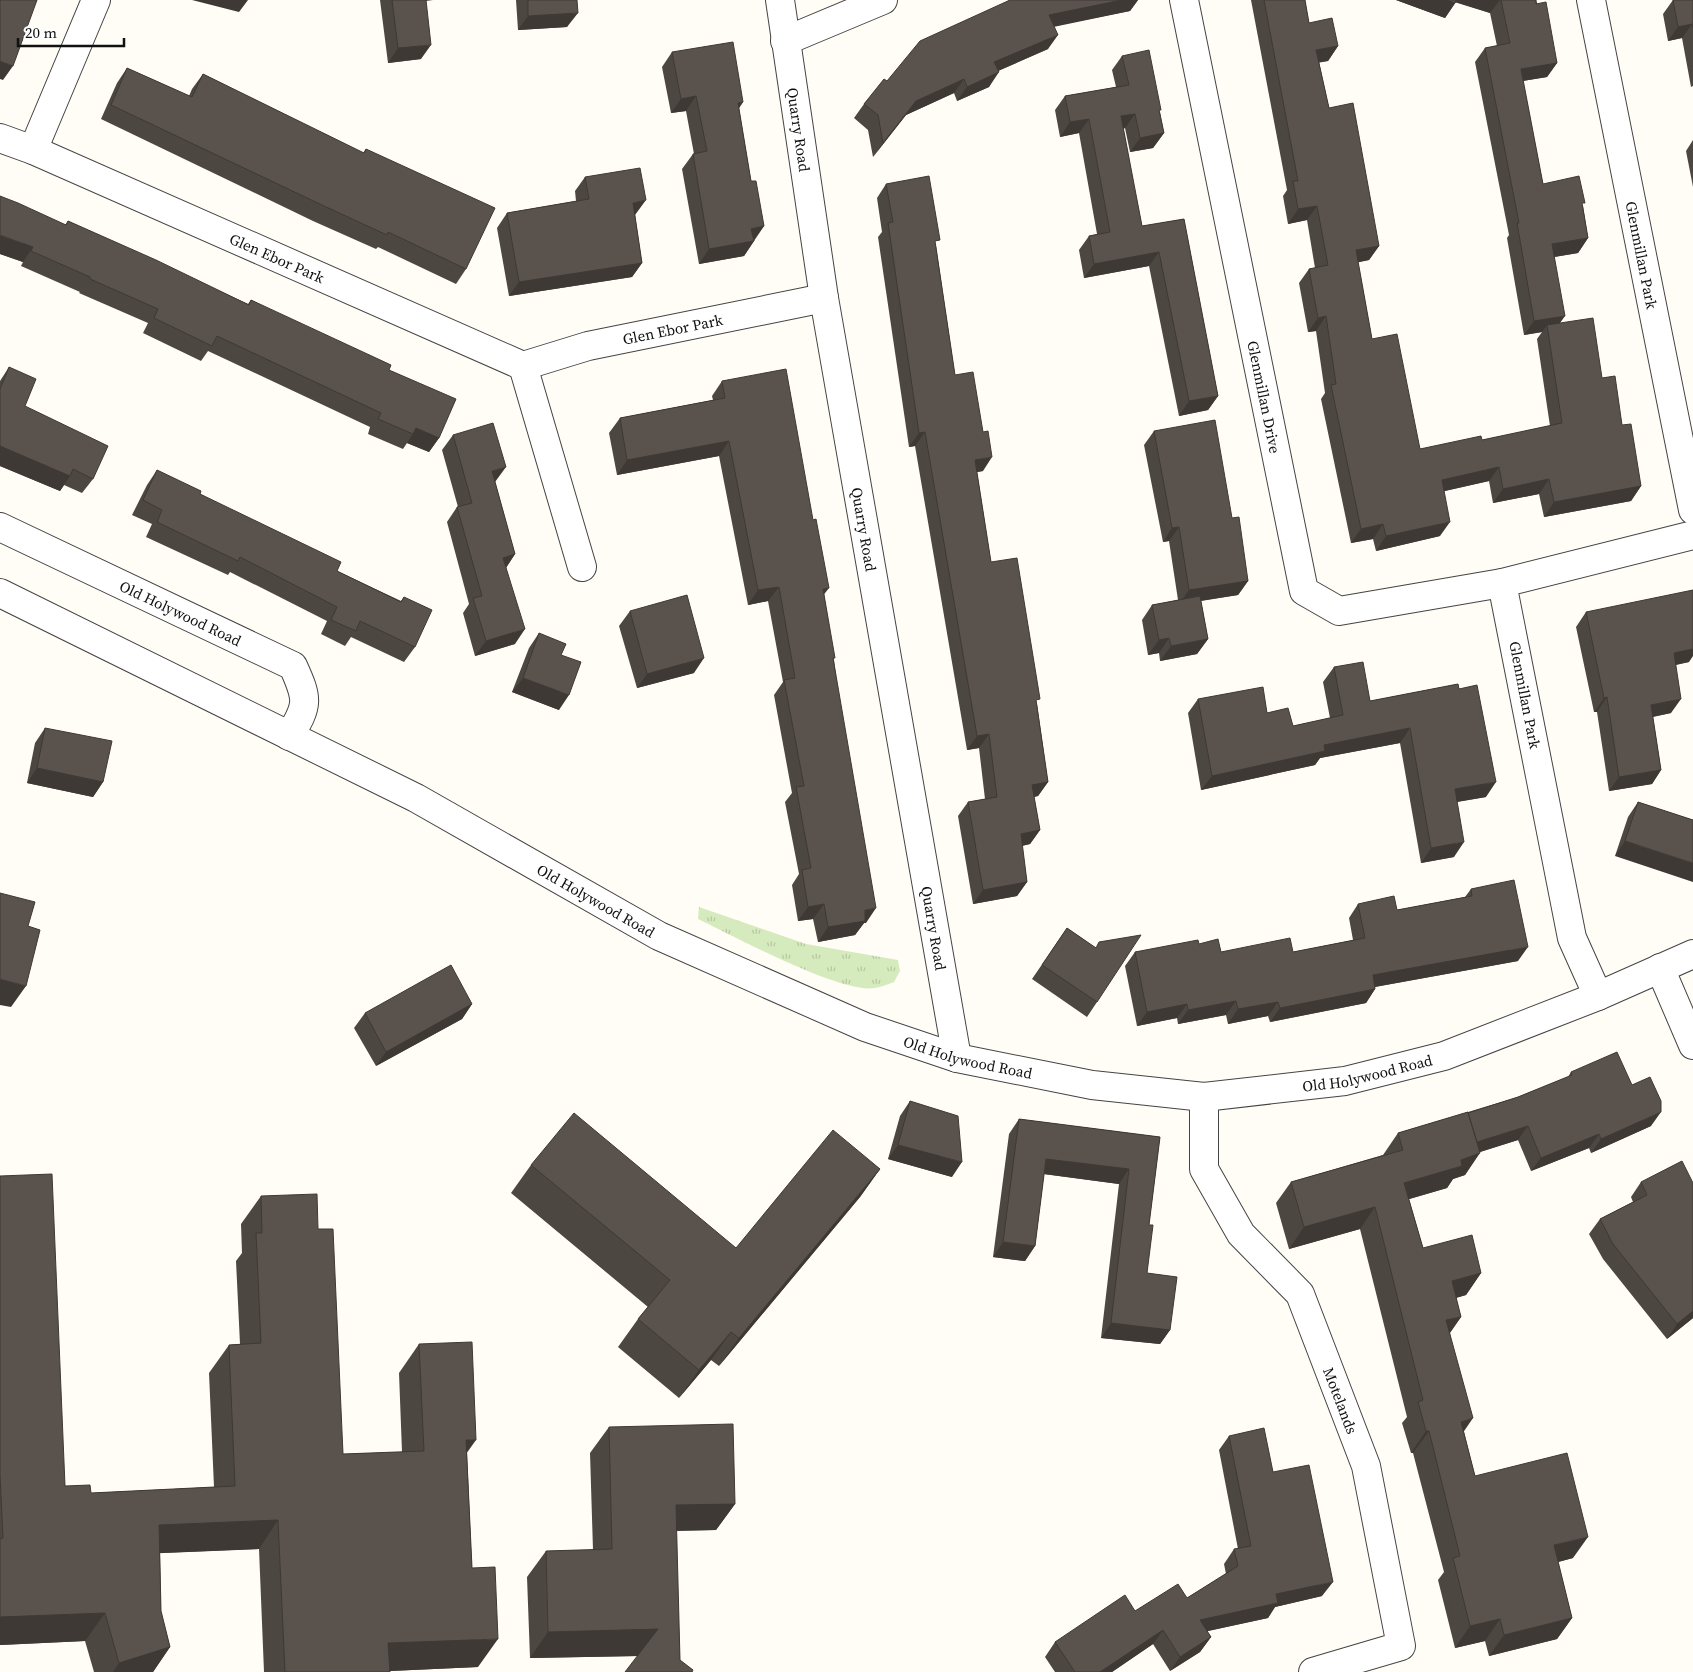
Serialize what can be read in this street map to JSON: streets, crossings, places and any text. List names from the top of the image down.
{
  "streets": {
    "street": [
      "Quarry Road",
      "Glenmillan Park",
      "Glen Ebor Park",
      "Glenmillan Drive",
      "Old Holywood Road",
      "Motelands"
    ]
  },
  "crossings": [
    ["Quarry Road", "Glen Ebor Park"],
    ["Quarry Road", "Old Holywood Road"],
    ["Glenmillan Park", "Glenmillan Drive"],
    ["Glenmillan Park", "Old Holywood Road"],
    ["Old Holywood Road", "Motelands"]
  ],
  "scale_bar": "20 m"
}
